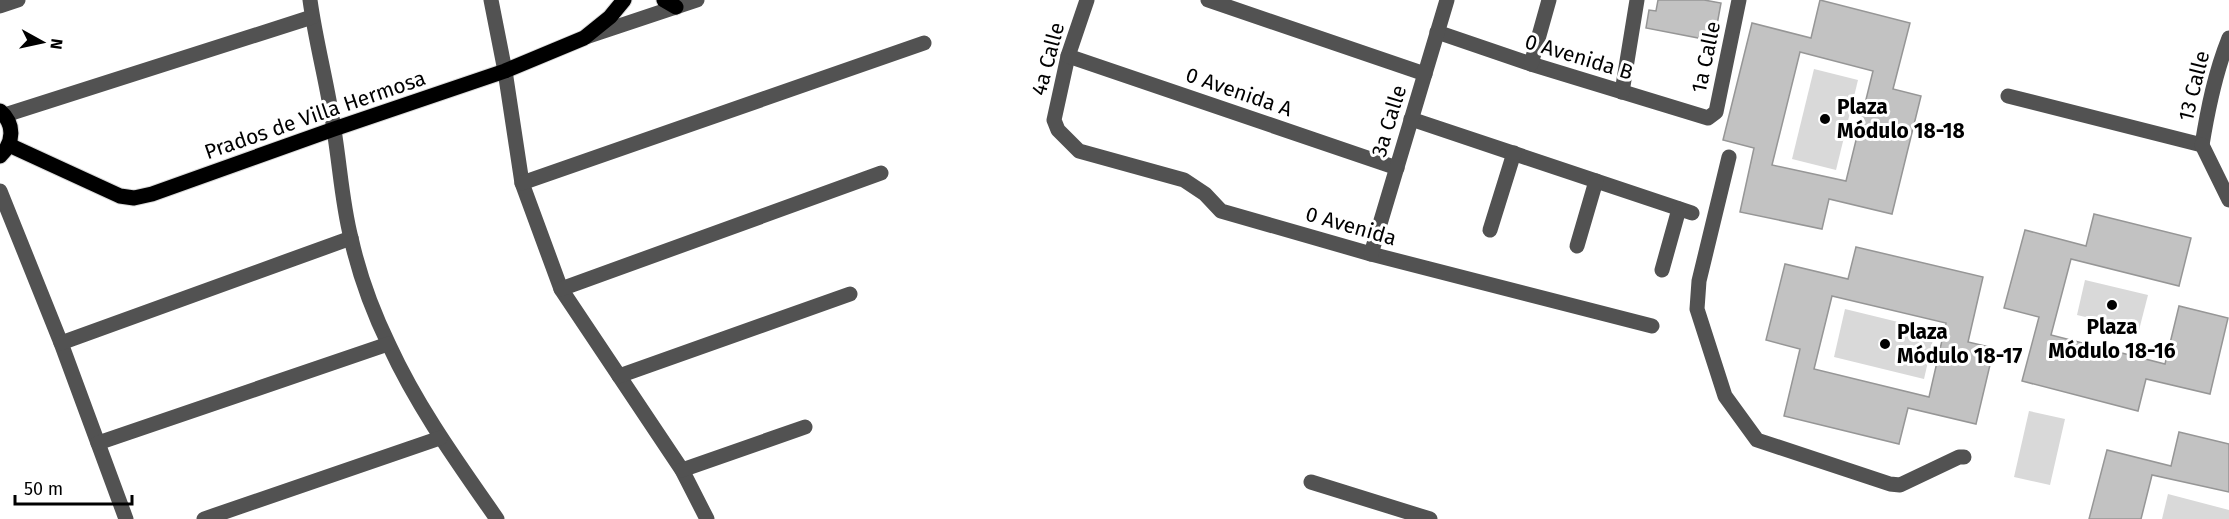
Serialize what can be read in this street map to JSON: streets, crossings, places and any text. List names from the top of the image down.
{
  "streets": {
    "main road": ["Prados de Villa Hermosa"],
    "street": [
      "0 Avenida B",
      "1a Calle",
      "4a Calle",
      "13 Calle",
      "0 Avenida A",
      "3a Calle",
      "0 Avenida"
    ]
  },
  "crossings": [
    ["0 Avenida B", "1a Calle"],
    ["0 Avenida B", "3a Calle"],
    ["4a Calle", "0 Avenida A"],
    ["4a Calle", "0 Avenida"],
    ["0 Avenida A", "3a Calle"],
    ["3a Calle", "0 Avenida"]
  ],
  "places": ["Plaza Módulo 18-18", "Plaza Módulo 18-16", "Plaza Módulo 18-17"],
  "scale_bar": "50 m",
  "north": "right"
}
